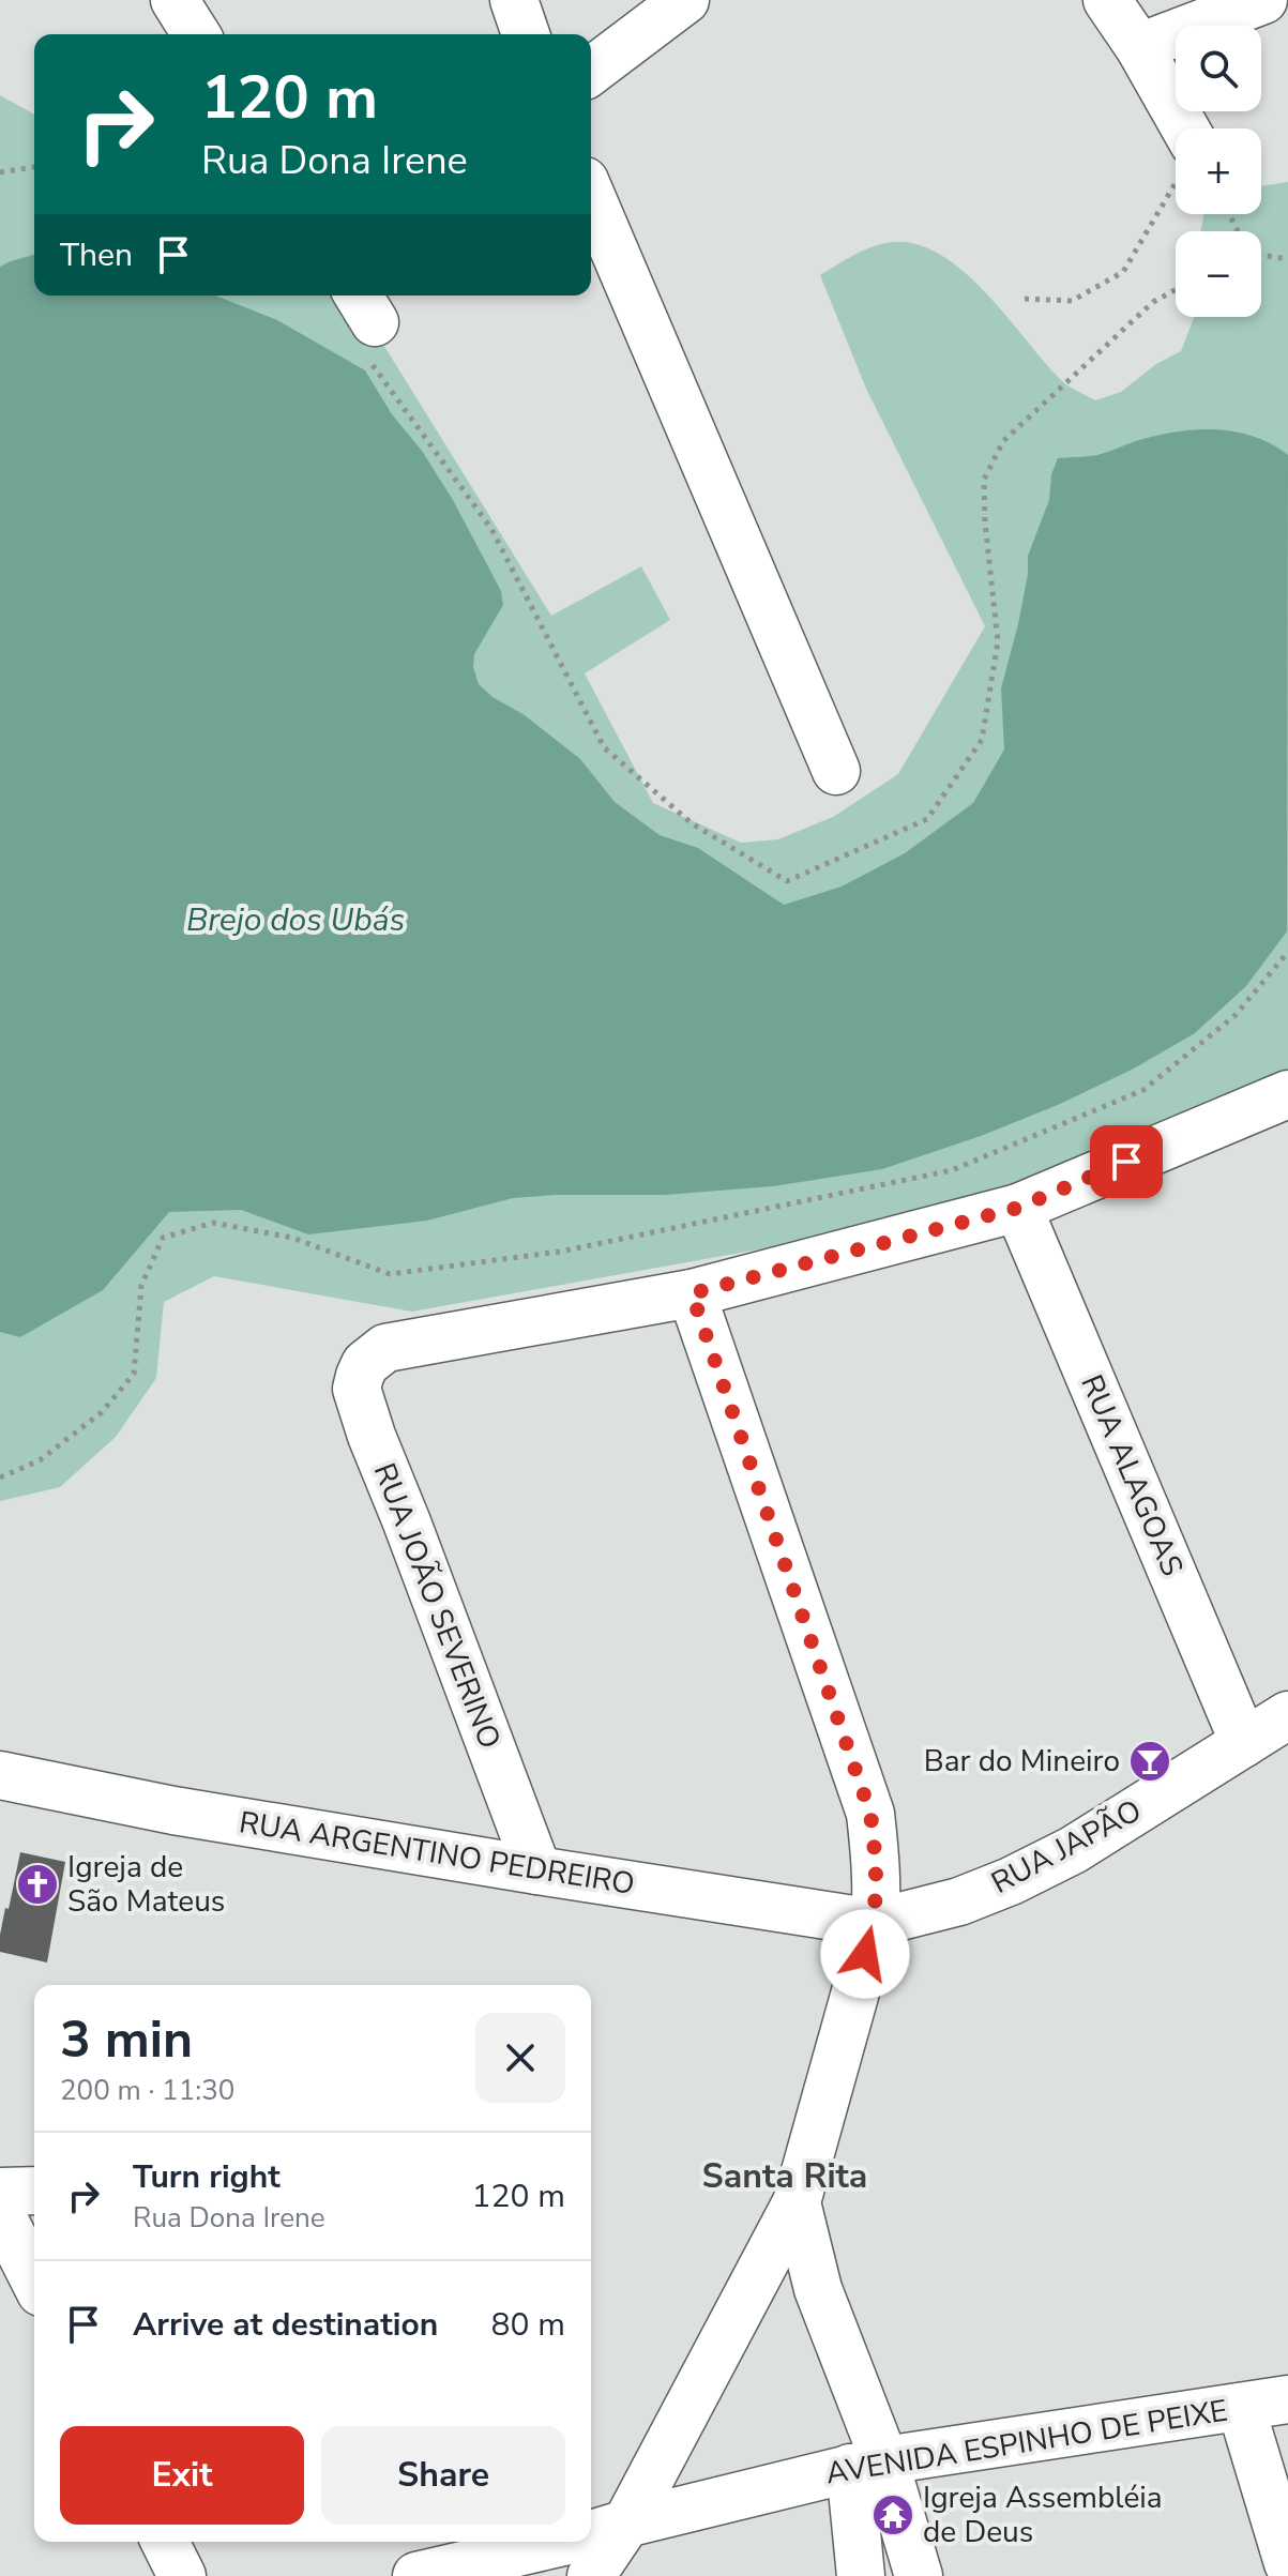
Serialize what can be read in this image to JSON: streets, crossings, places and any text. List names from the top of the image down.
{
  "streets": {
    "street": [
      "RUA ALAGOAS",
      "RUA JOÃO SEVERINO",
      "RUA JAPÃO",
      "RUA ARGENTINO PEDREIRO",
      "AVENIDA ESPINHO DE PEIXE"
    ]
  },
  "crossings": [
    ["RUA ALAGOAS", "RUA JAPÃO"],
    ["RUA JOÃO SEVERINO", "RUA ARGENTINO PEDREIRO"],
    ["RUA JAPÃO", "RUA ARGENTINO PEDREIRO"]
  ],
  "districts": ["Santa Rita"],
  "water": ["Brejo dos Ubás"],
  "places": {
    "bar": ["Bar do Mineiro"],
    "church": ["Igreja de São Mateus"],
    "temple": ["Igreja Assembléia de Deus"]
  },
  "page": {
    "map_buttons": ["+", "−"],
    "turn": ["120 m", "Rua Dona Irene"],
    "then": "Then",
    "heading": ["3 min", "200 m · 11:30"],
    "list": [
      {
        "name": "Turn right",
        "note": "Rua Dona Irene",
        "value": "120 m"
      },
      {
        "name": "Arrive at destination",
        "value": "80 m"
      }
    ],
    "buttons": ["Exit", "Share"]
  }
}
